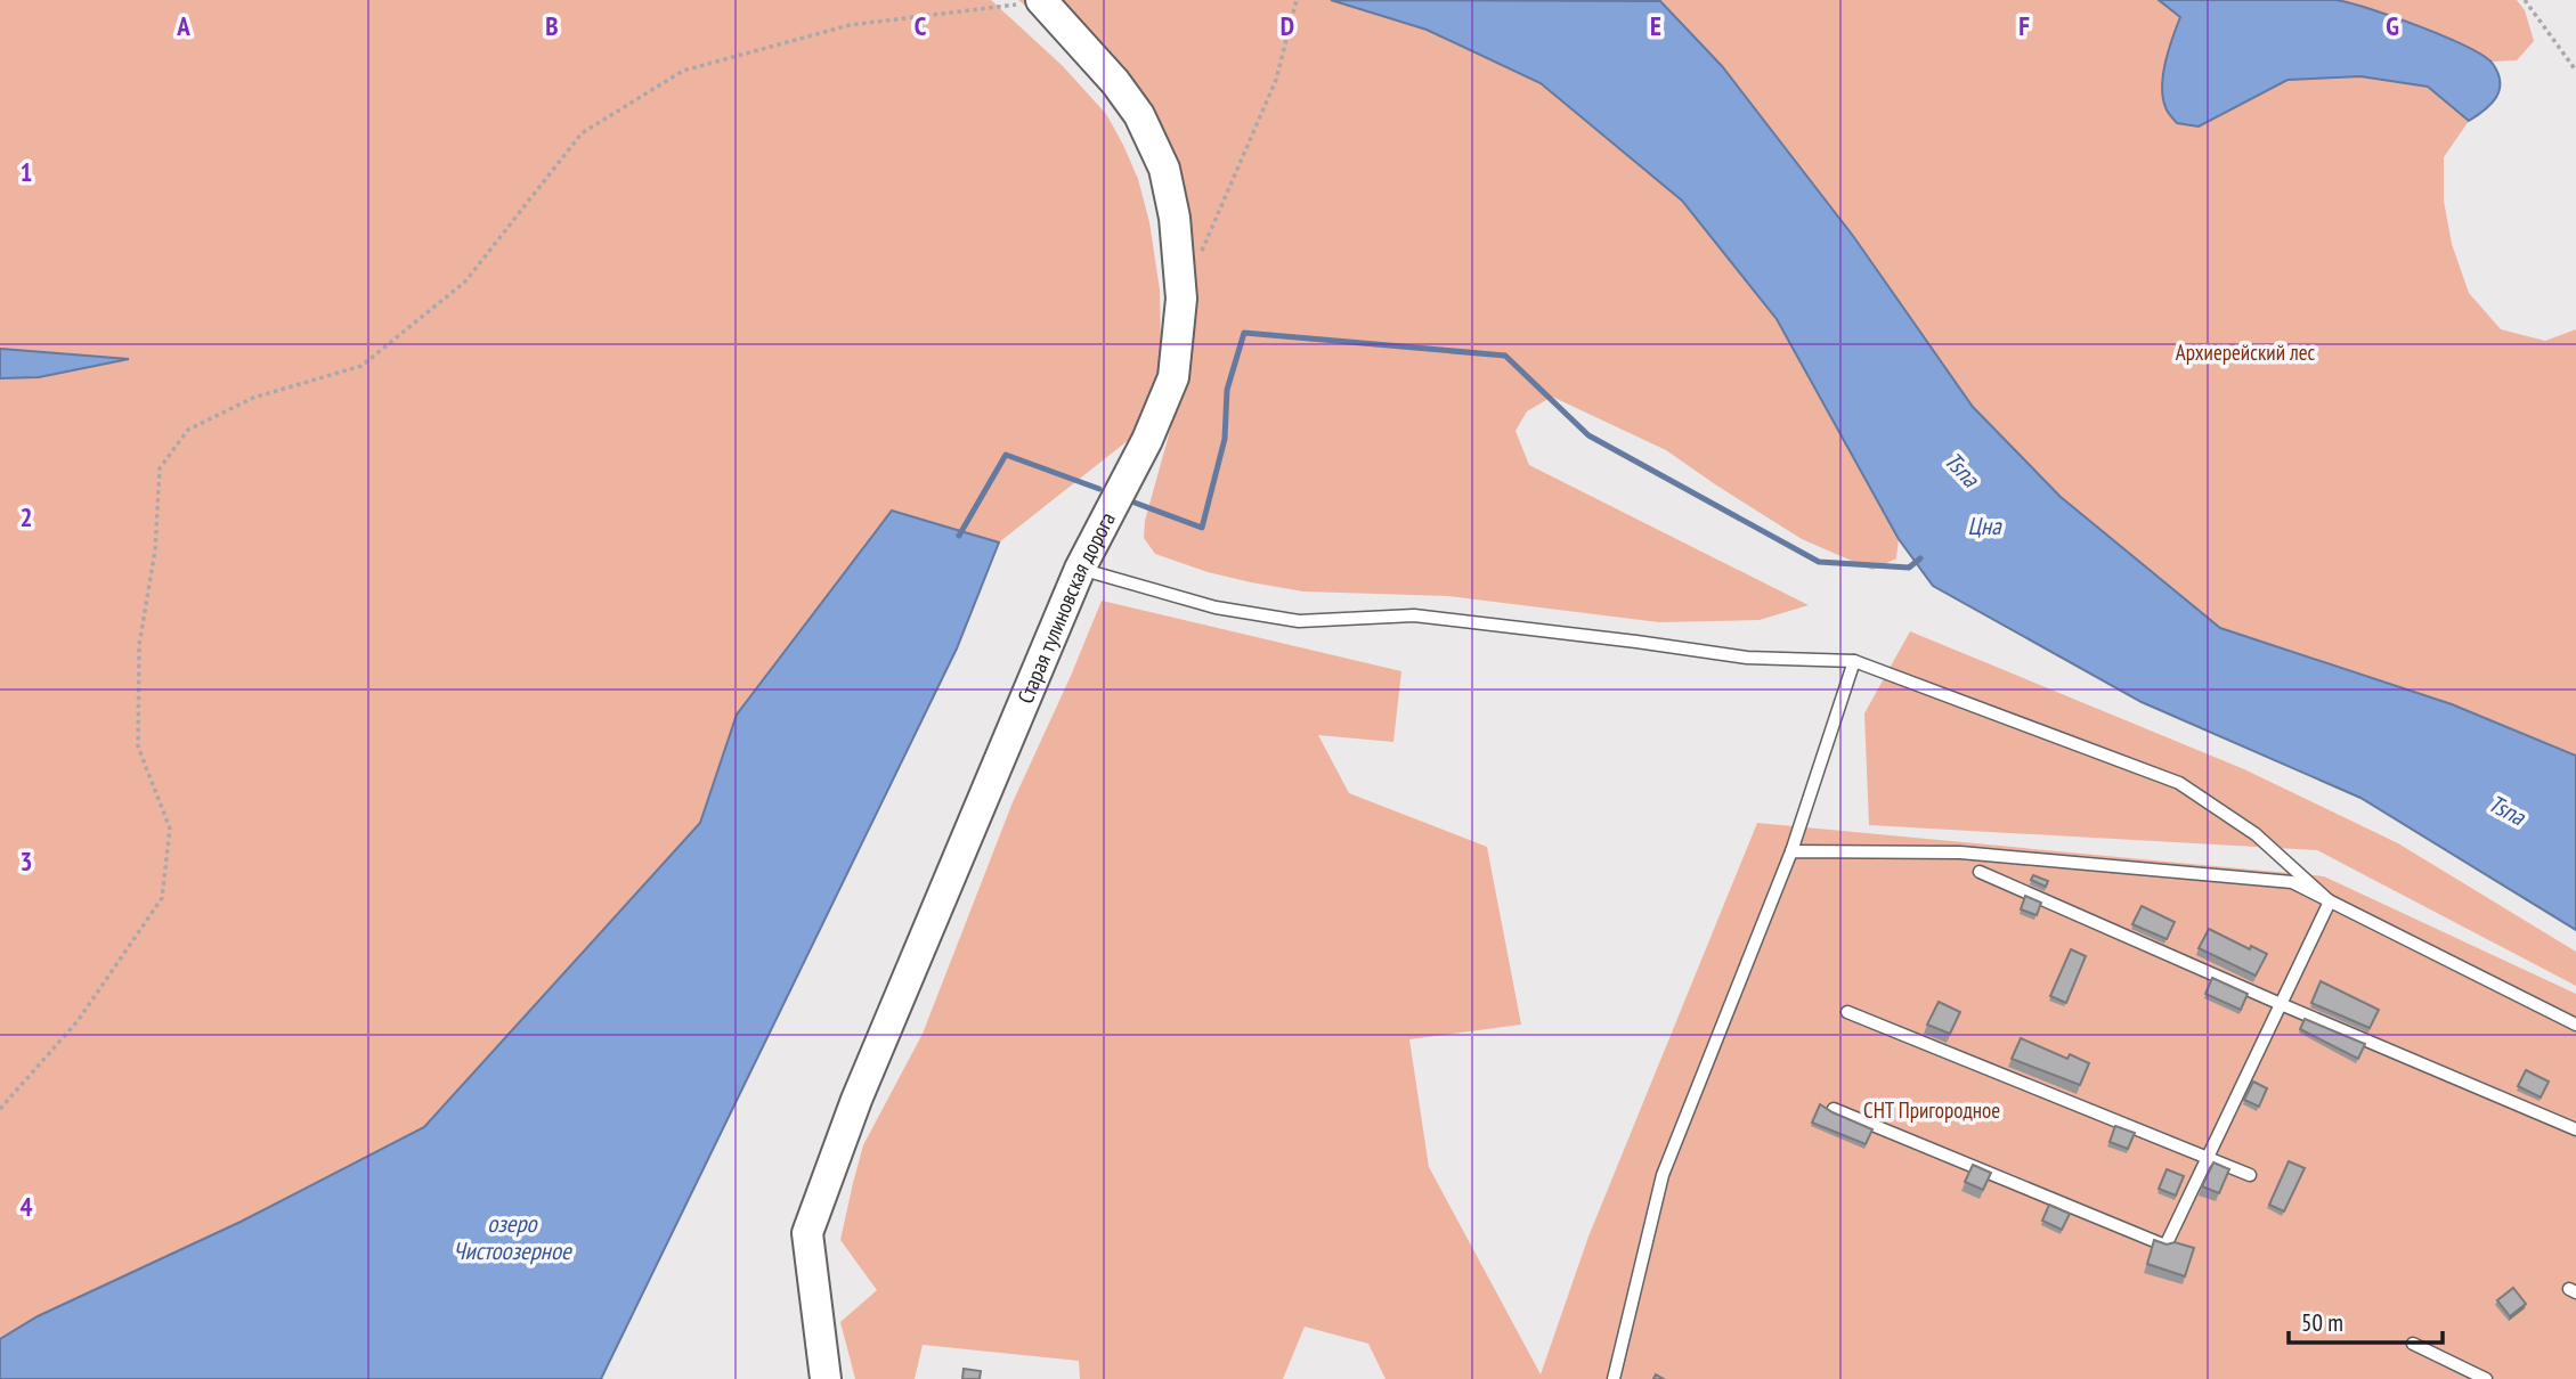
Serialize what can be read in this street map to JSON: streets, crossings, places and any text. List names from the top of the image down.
{
  "streets": {
    "street": ["Старая тулиновская дорога"]
  },
  "water": ["Tsna", "Цна", "озеро Чистоозерное"],
  "parks": ["Архиерейский лес", "СНТ Пригородное"],
  "scale_bar": "50 m",
  "grid": {
    "columns": [
      "A",
      "B",
      "C",
      "D",
      "E",
      "F",
      "G"
    ],
    "rows": [
      "1",
      "2",
      "3",
      "4"
    ]
  }
}
